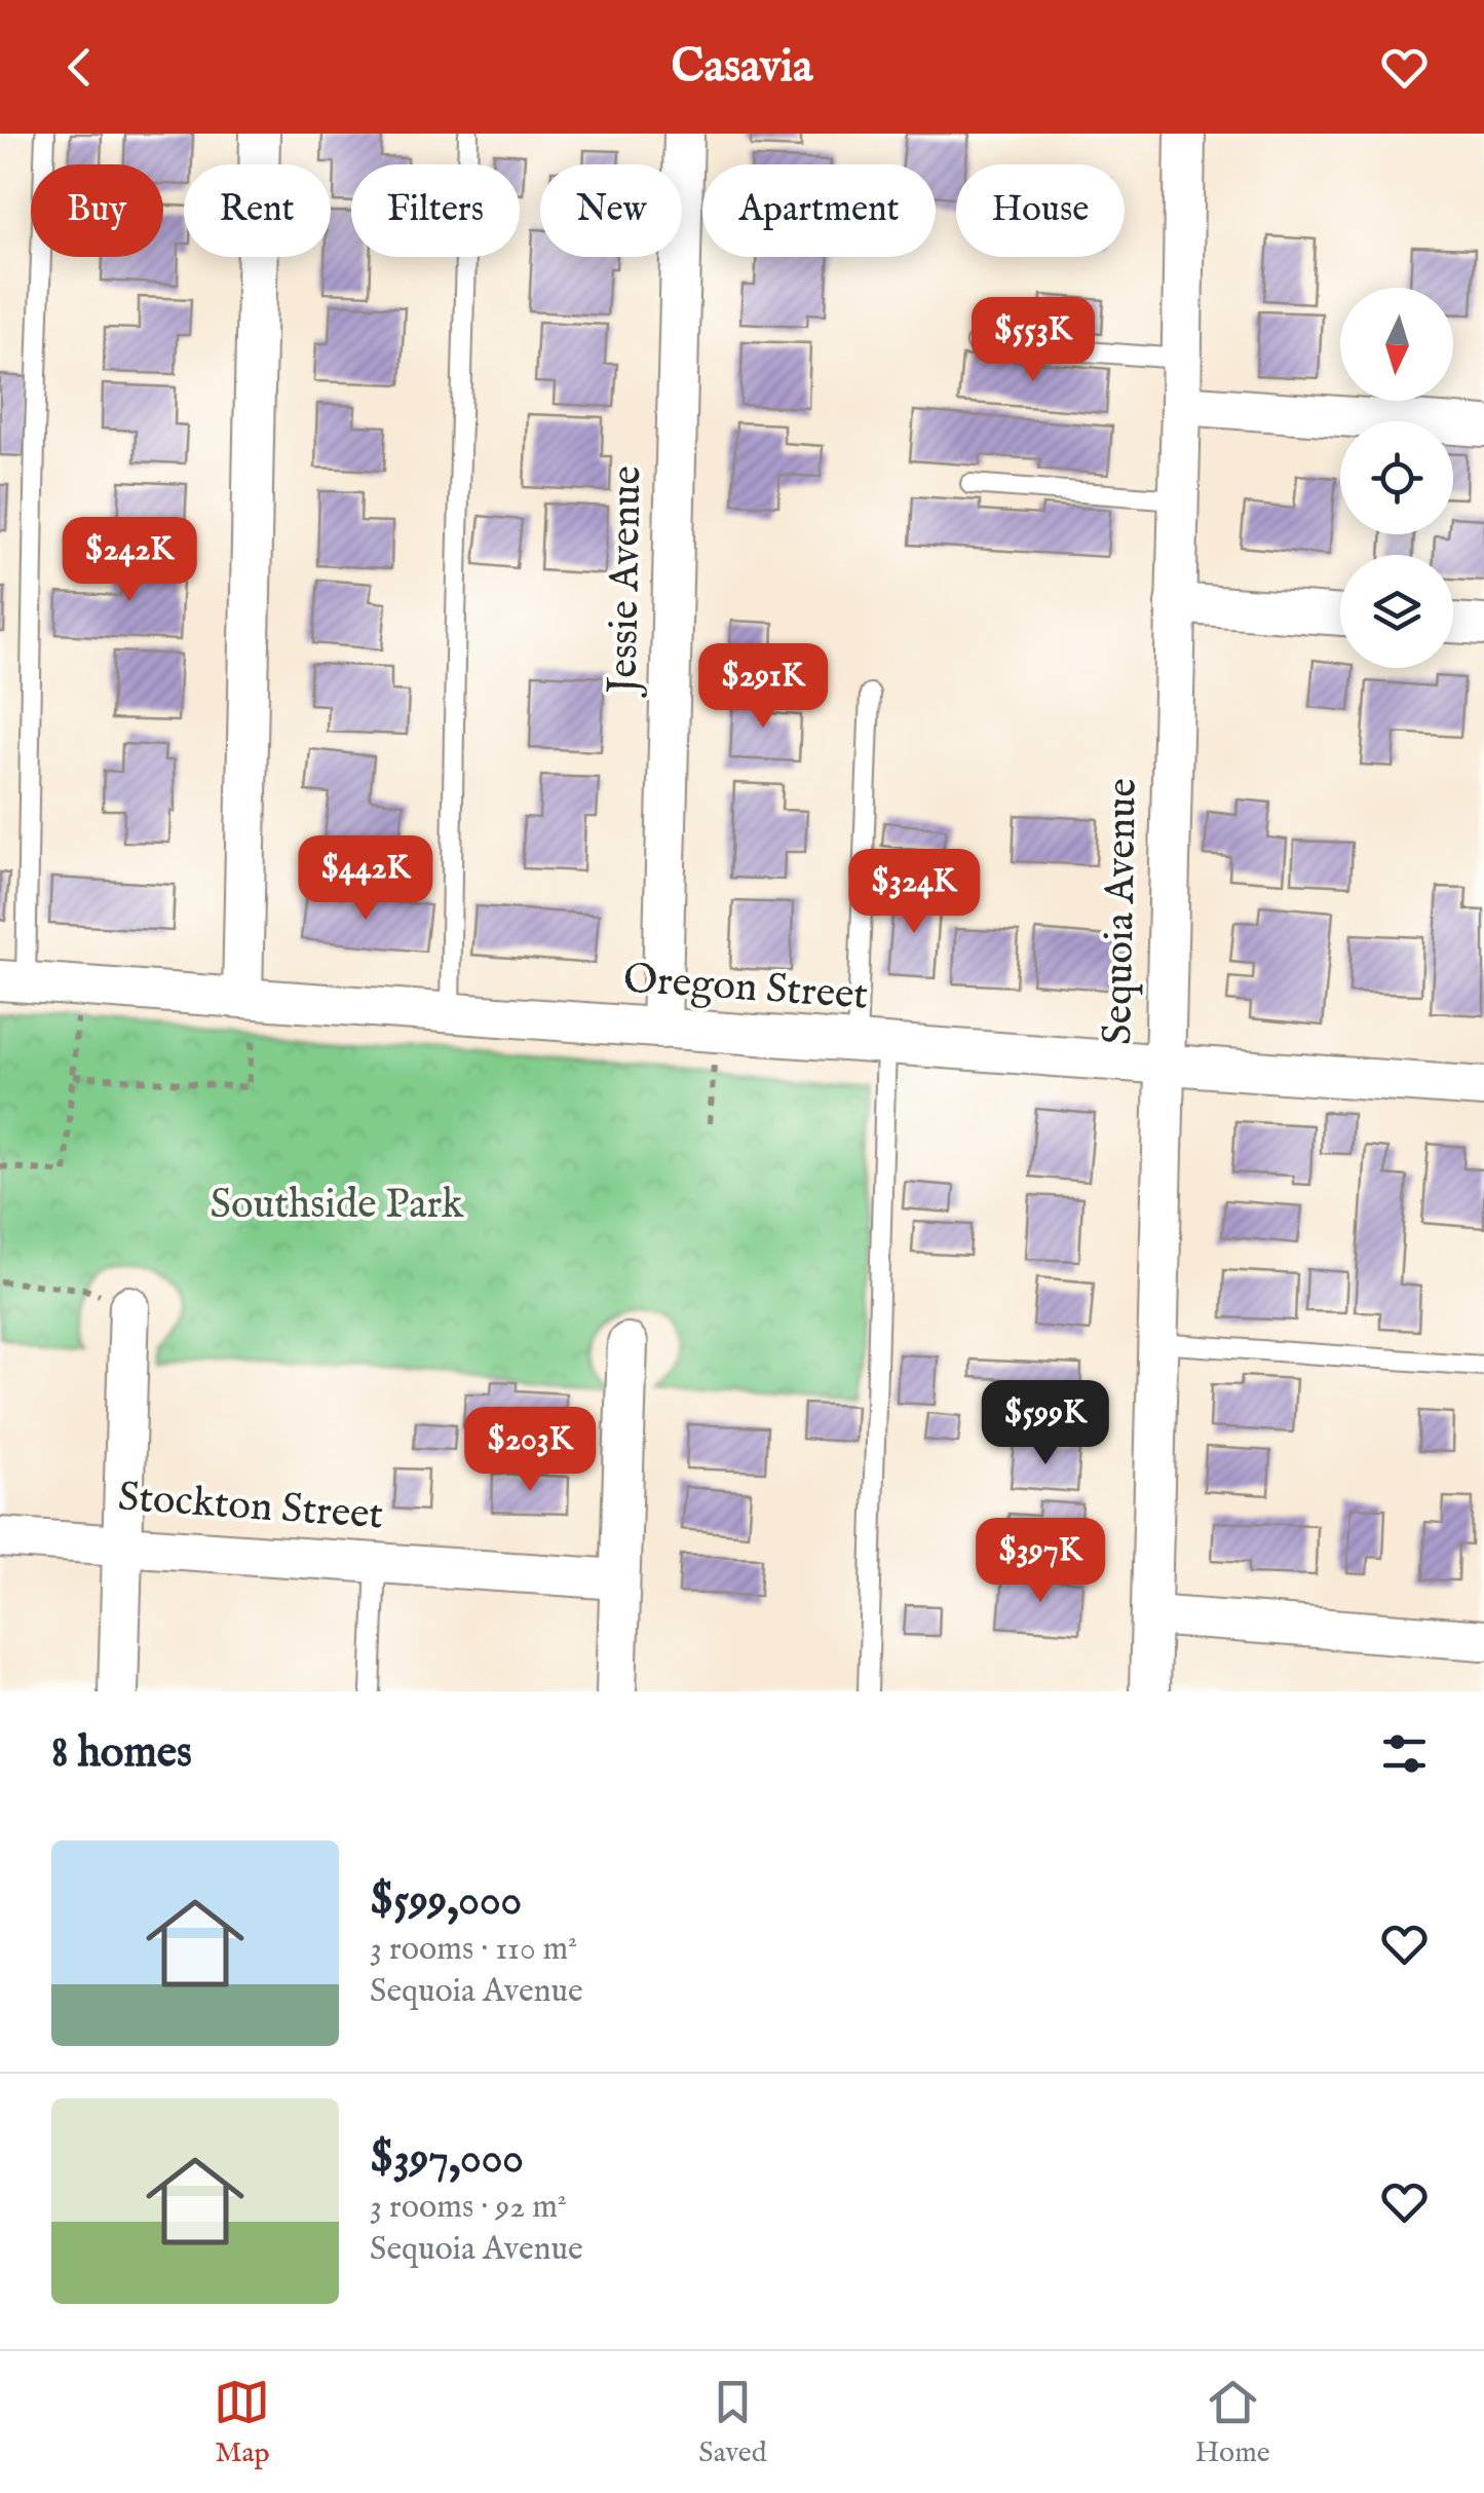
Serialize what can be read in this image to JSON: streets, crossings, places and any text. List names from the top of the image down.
{
  "streets": {
    "street": [
      "Jessie Avenue",
      "Sequoia Avenue",
      "Oregon Street",
      "Stockton Street"
    ]
  },
  "crossings": [
    ["Jessie Avenue", "Oregon Street"],
    ["Sequoia Avenue", "Oregon Street"]
  ],
  "parks": ["Southside Park"],
  "north": "bottom",
  "page": {
    "header": "Casavia",
    "chip": [
      "Buy",
      "Rent",
      "Filters",
      "New",
      "Apartment",
      "House"
    ],
    "price": [
      "$553K",
      "$242K",
      "$291K",
      "$442K",
      "$324K",
      "$599K",
      "$203K",
      "$397K"
    ],
    "heading": "8 homes",
    "list": [
      {
        "name": "$599,000",
        "note": "3 rooms · 110 m² · Sequoia Avenue"
      },
      {
        "name": "$397,000",
        "note": "3 rooms · 92 m² · Sequoia Avenue"
      }
    ],
    "tabs": ["Map", "Saved", "Home"]
  }
}
